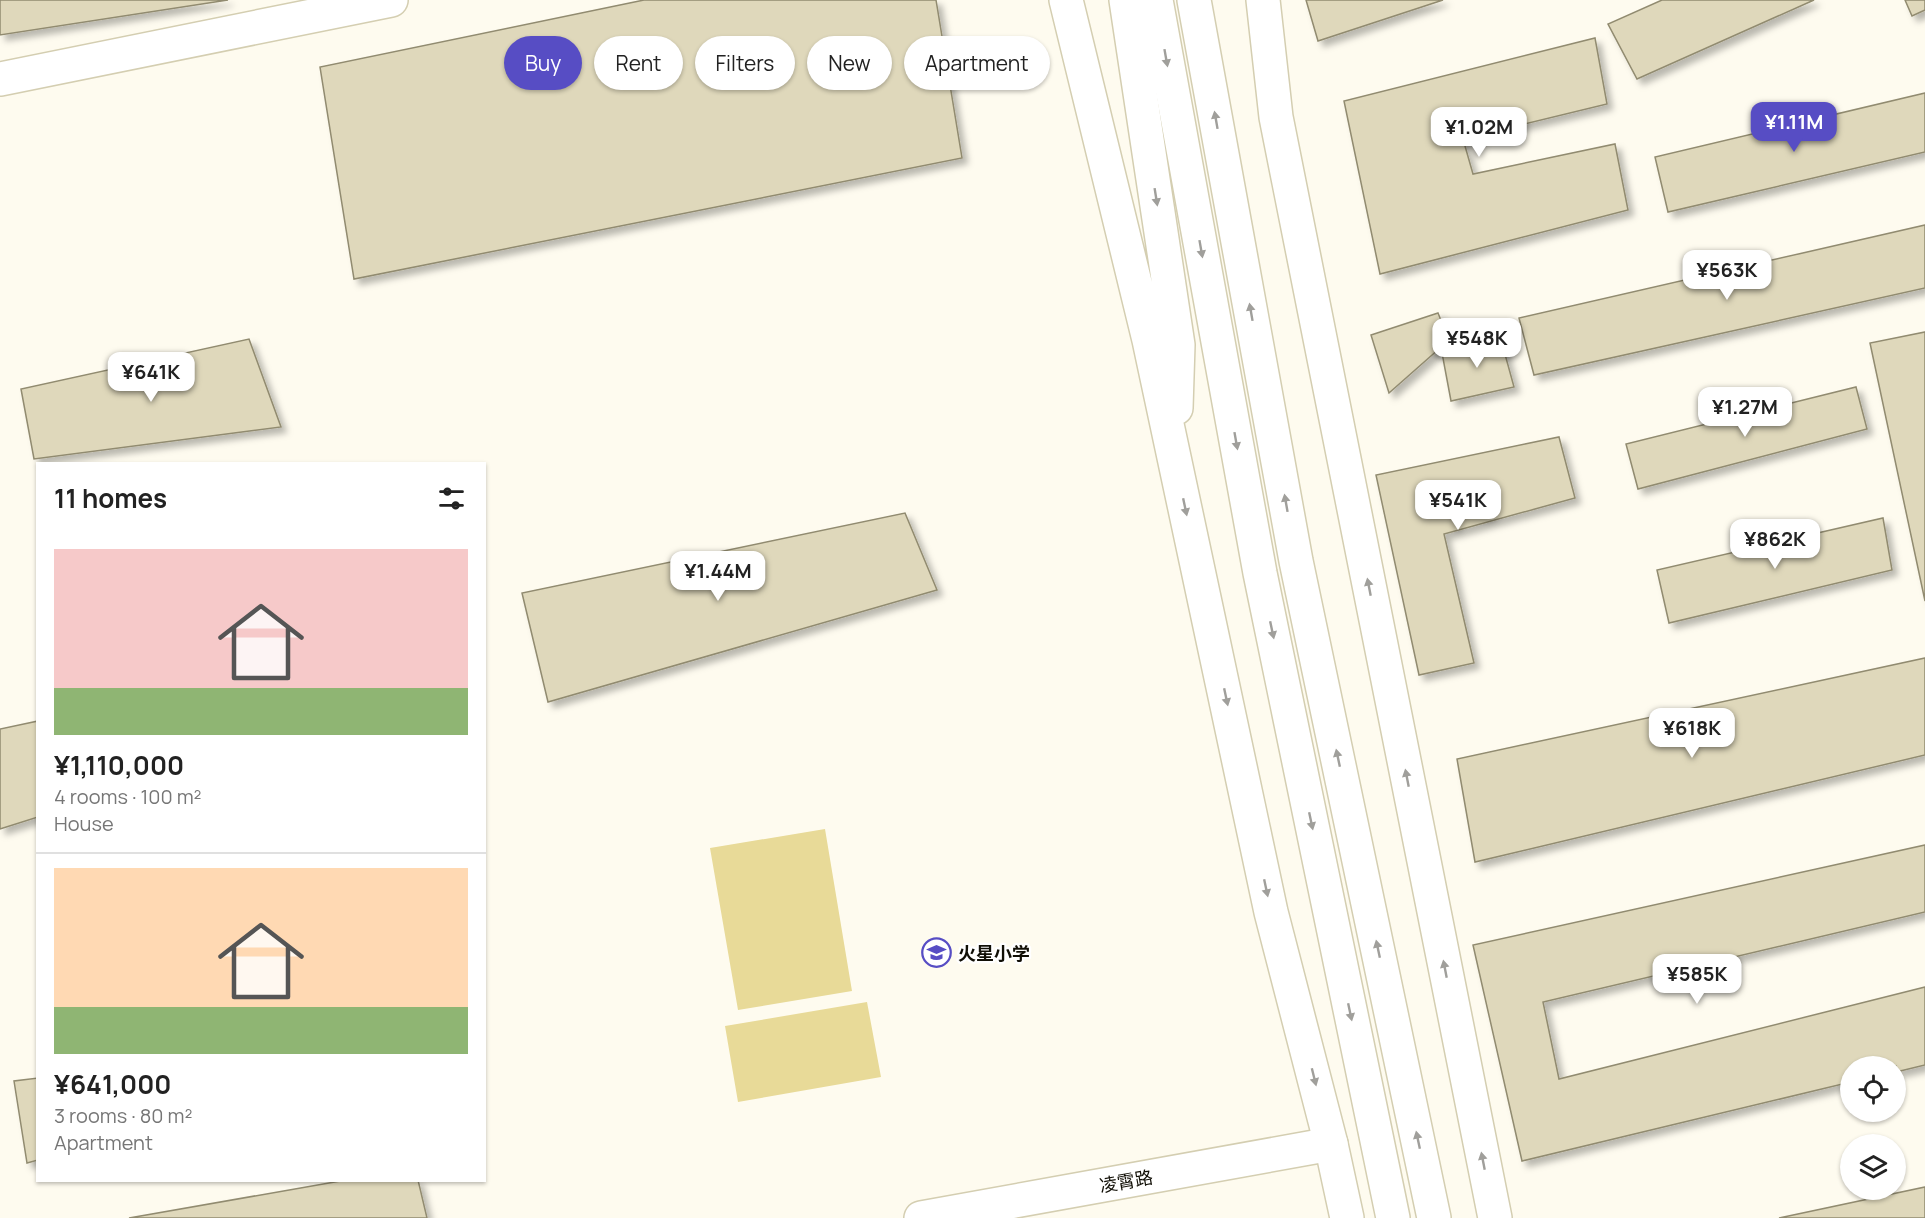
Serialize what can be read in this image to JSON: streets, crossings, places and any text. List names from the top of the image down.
{
  "streets": {
    "main road": ["凌霄路"]
  },
  "places": {
    "school or university": ["火星小学"]
  },
  "page": {
    "chip": [
      "Buy",
      "Rent",
      "Filters",
      "New",
      "Apartment"
    ],
    "price": [
      "¥1.11M",
      "¥1.02M",
      "¥563K",
      "¥548K",
      "¥641K",
      "¥1.27M",
      "¥541K",
      "¥862K",
      "¥1.44M",
      "¥618K",
      "¥585K"
    ],
    "heading": "11 homes",
    "list": [
      {
        "name": "¥1,110,000",
        "note": "4 rooms · 100 m² · House"
      },
      {
        "name": "¥641,000",
        "note": "3 rooms · 80 m² · Apartment"
      }
    ]
  }
}
